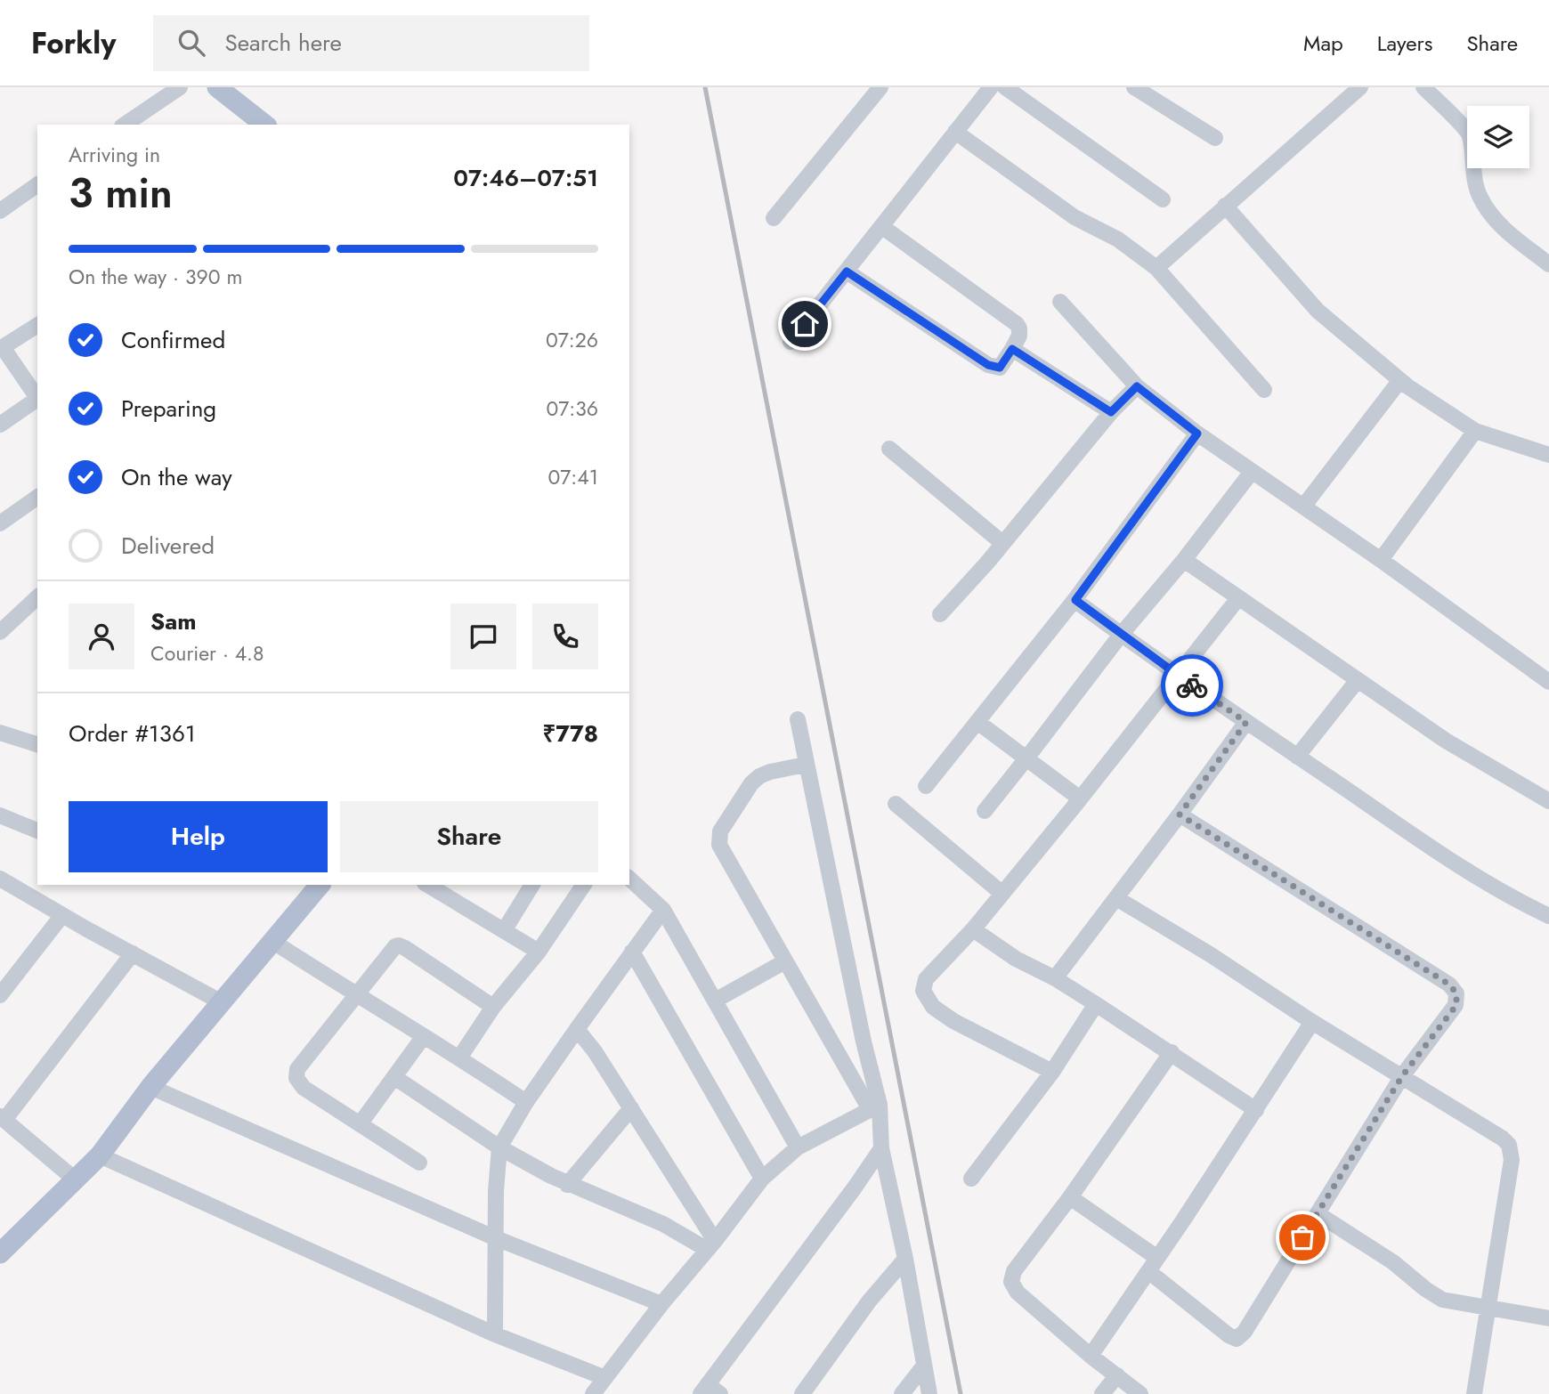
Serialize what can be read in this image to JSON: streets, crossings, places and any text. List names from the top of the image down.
{
  "page": {
    "header": "Forkly",
    "search": "Search here",
    "nav": ["Map", "Layers", "Share"],
    "heading": ["3 min", "Arriving in", "07:46–07:51"],
    "panel": [
      "Sam",
      "Courier · 4.8",
      "Order #1361",
      "₹778"
    ],
    "bar": "On the way · 390 m",
    "list": [
      ["Confirmed", "07:26"],
      ["Preparing", "07:36"],
      ["On the way", "07:41"],
      "Delivered"
    ],
    "buttons": ["Help", "Share"]
  }
}
